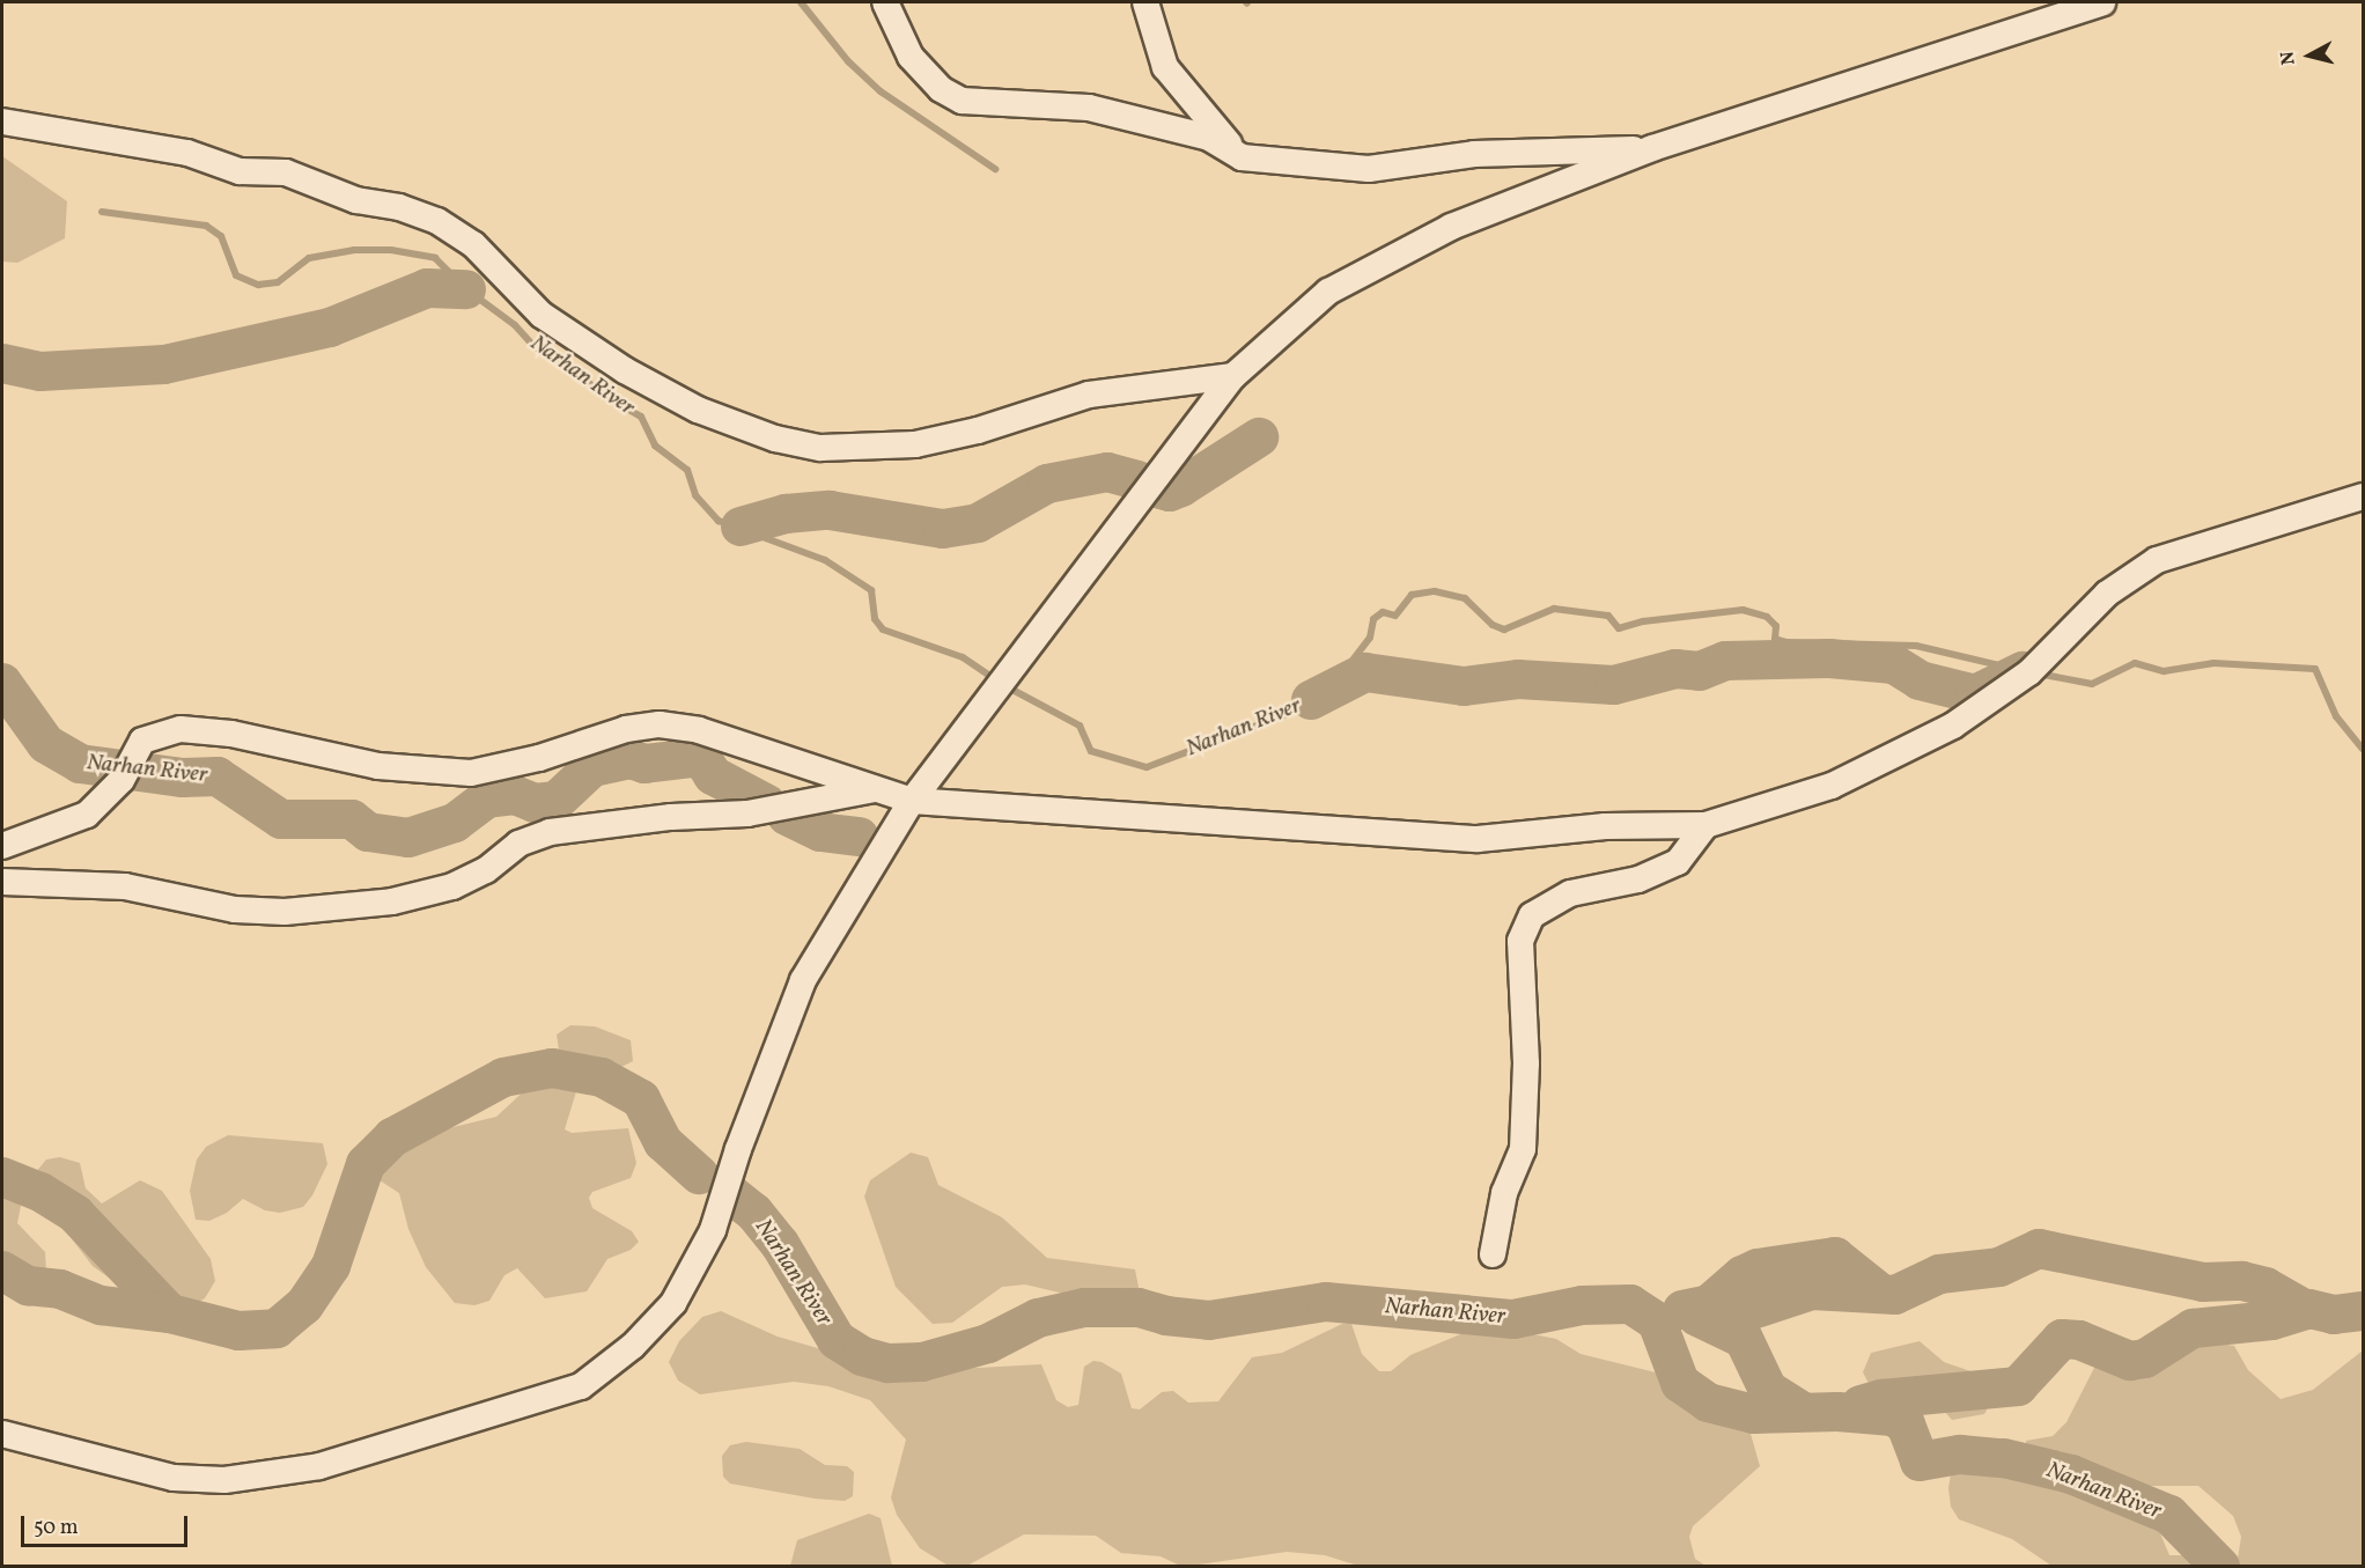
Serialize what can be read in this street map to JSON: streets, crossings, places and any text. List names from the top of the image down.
{
  "water": ["Narhan River"],
  "scale_bar": "50 m",
  "north": "left"
}
